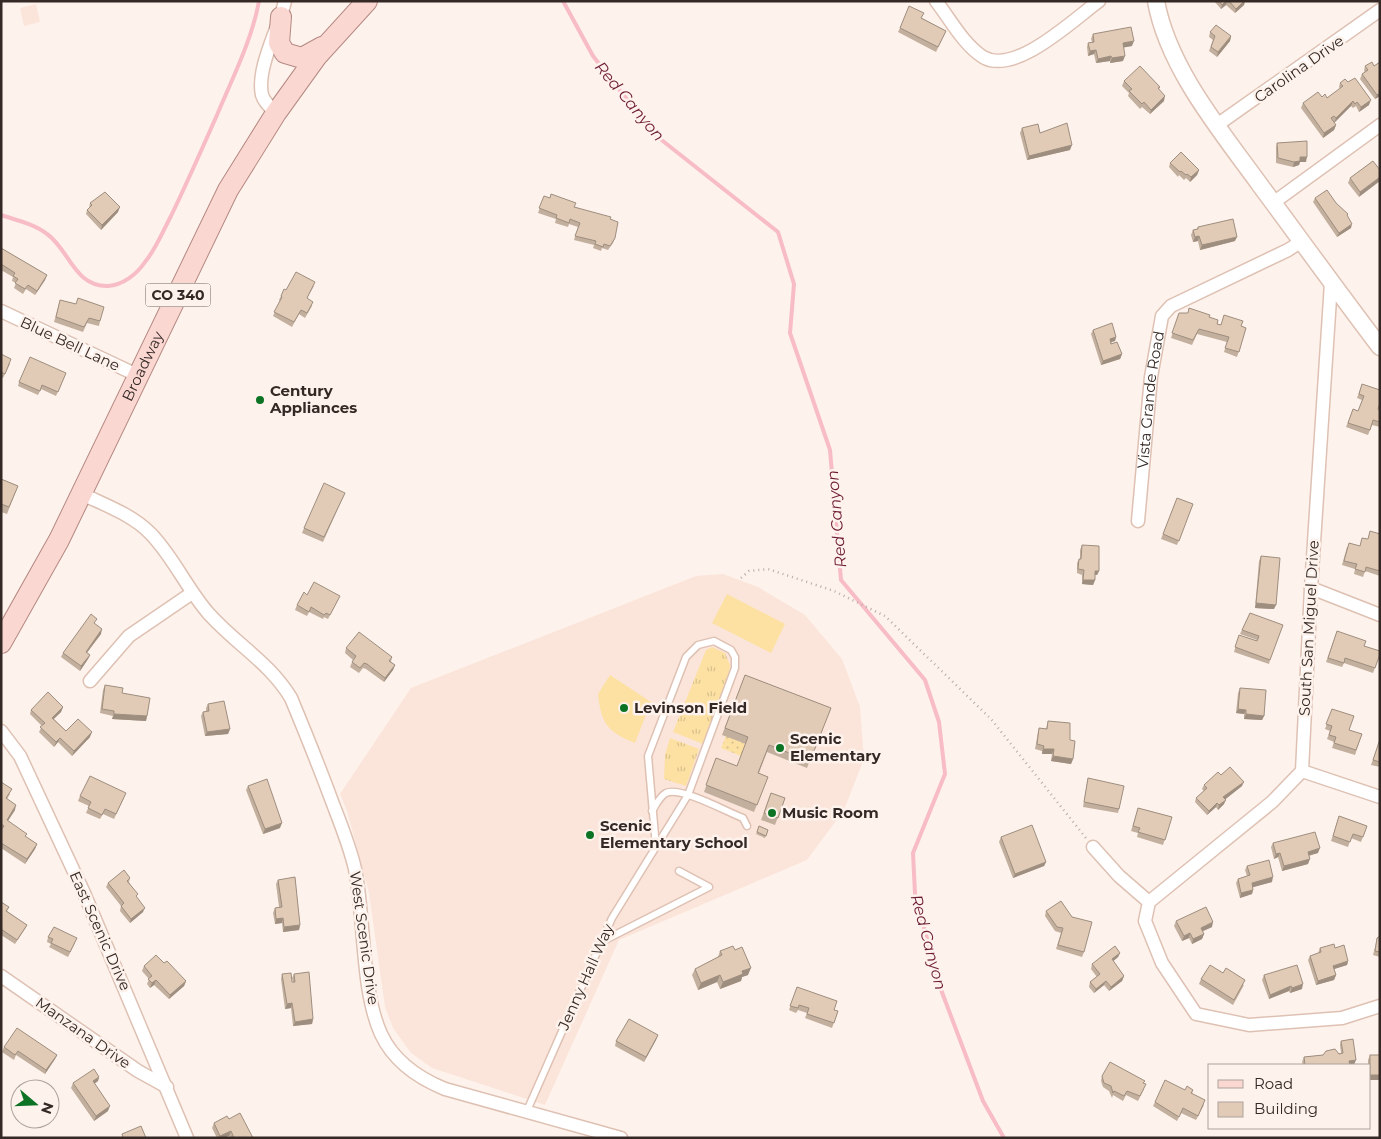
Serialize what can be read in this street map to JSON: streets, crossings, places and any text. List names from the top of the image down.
{
  "streets": {
    "main road": ["CO 340", "Broadway"],
    "street": [
      "Carolina Drive",
      "Blue Bell Lane",
      "Vista Grande Road",
      "South San Miguel Drive",
      "East Scenic Drive",
      "West Scenic Drive",
      "Manzana Drive"
    ],
    "lane": ["Jenny Hall Way"]
  },
  "crossings": [
    ["Blue Bell Lane", "Broadway"],
    ["Broadway", "West Scenic Drive"],
    ["East Scenic Drive", "Manzana Drive"],
    ["West Scenic Drive", "Jenny Hall Way"]
  ],
  "water": ["Red Canyon"],
  "places": [
    "Century Appliances",
    "Levinson Field",
    "Scenic Elementary",
    "Music Room",
    "Scenic Elementary School"
  ],
  "legend": ["Road", "Building"],
  "north": "right"
}
